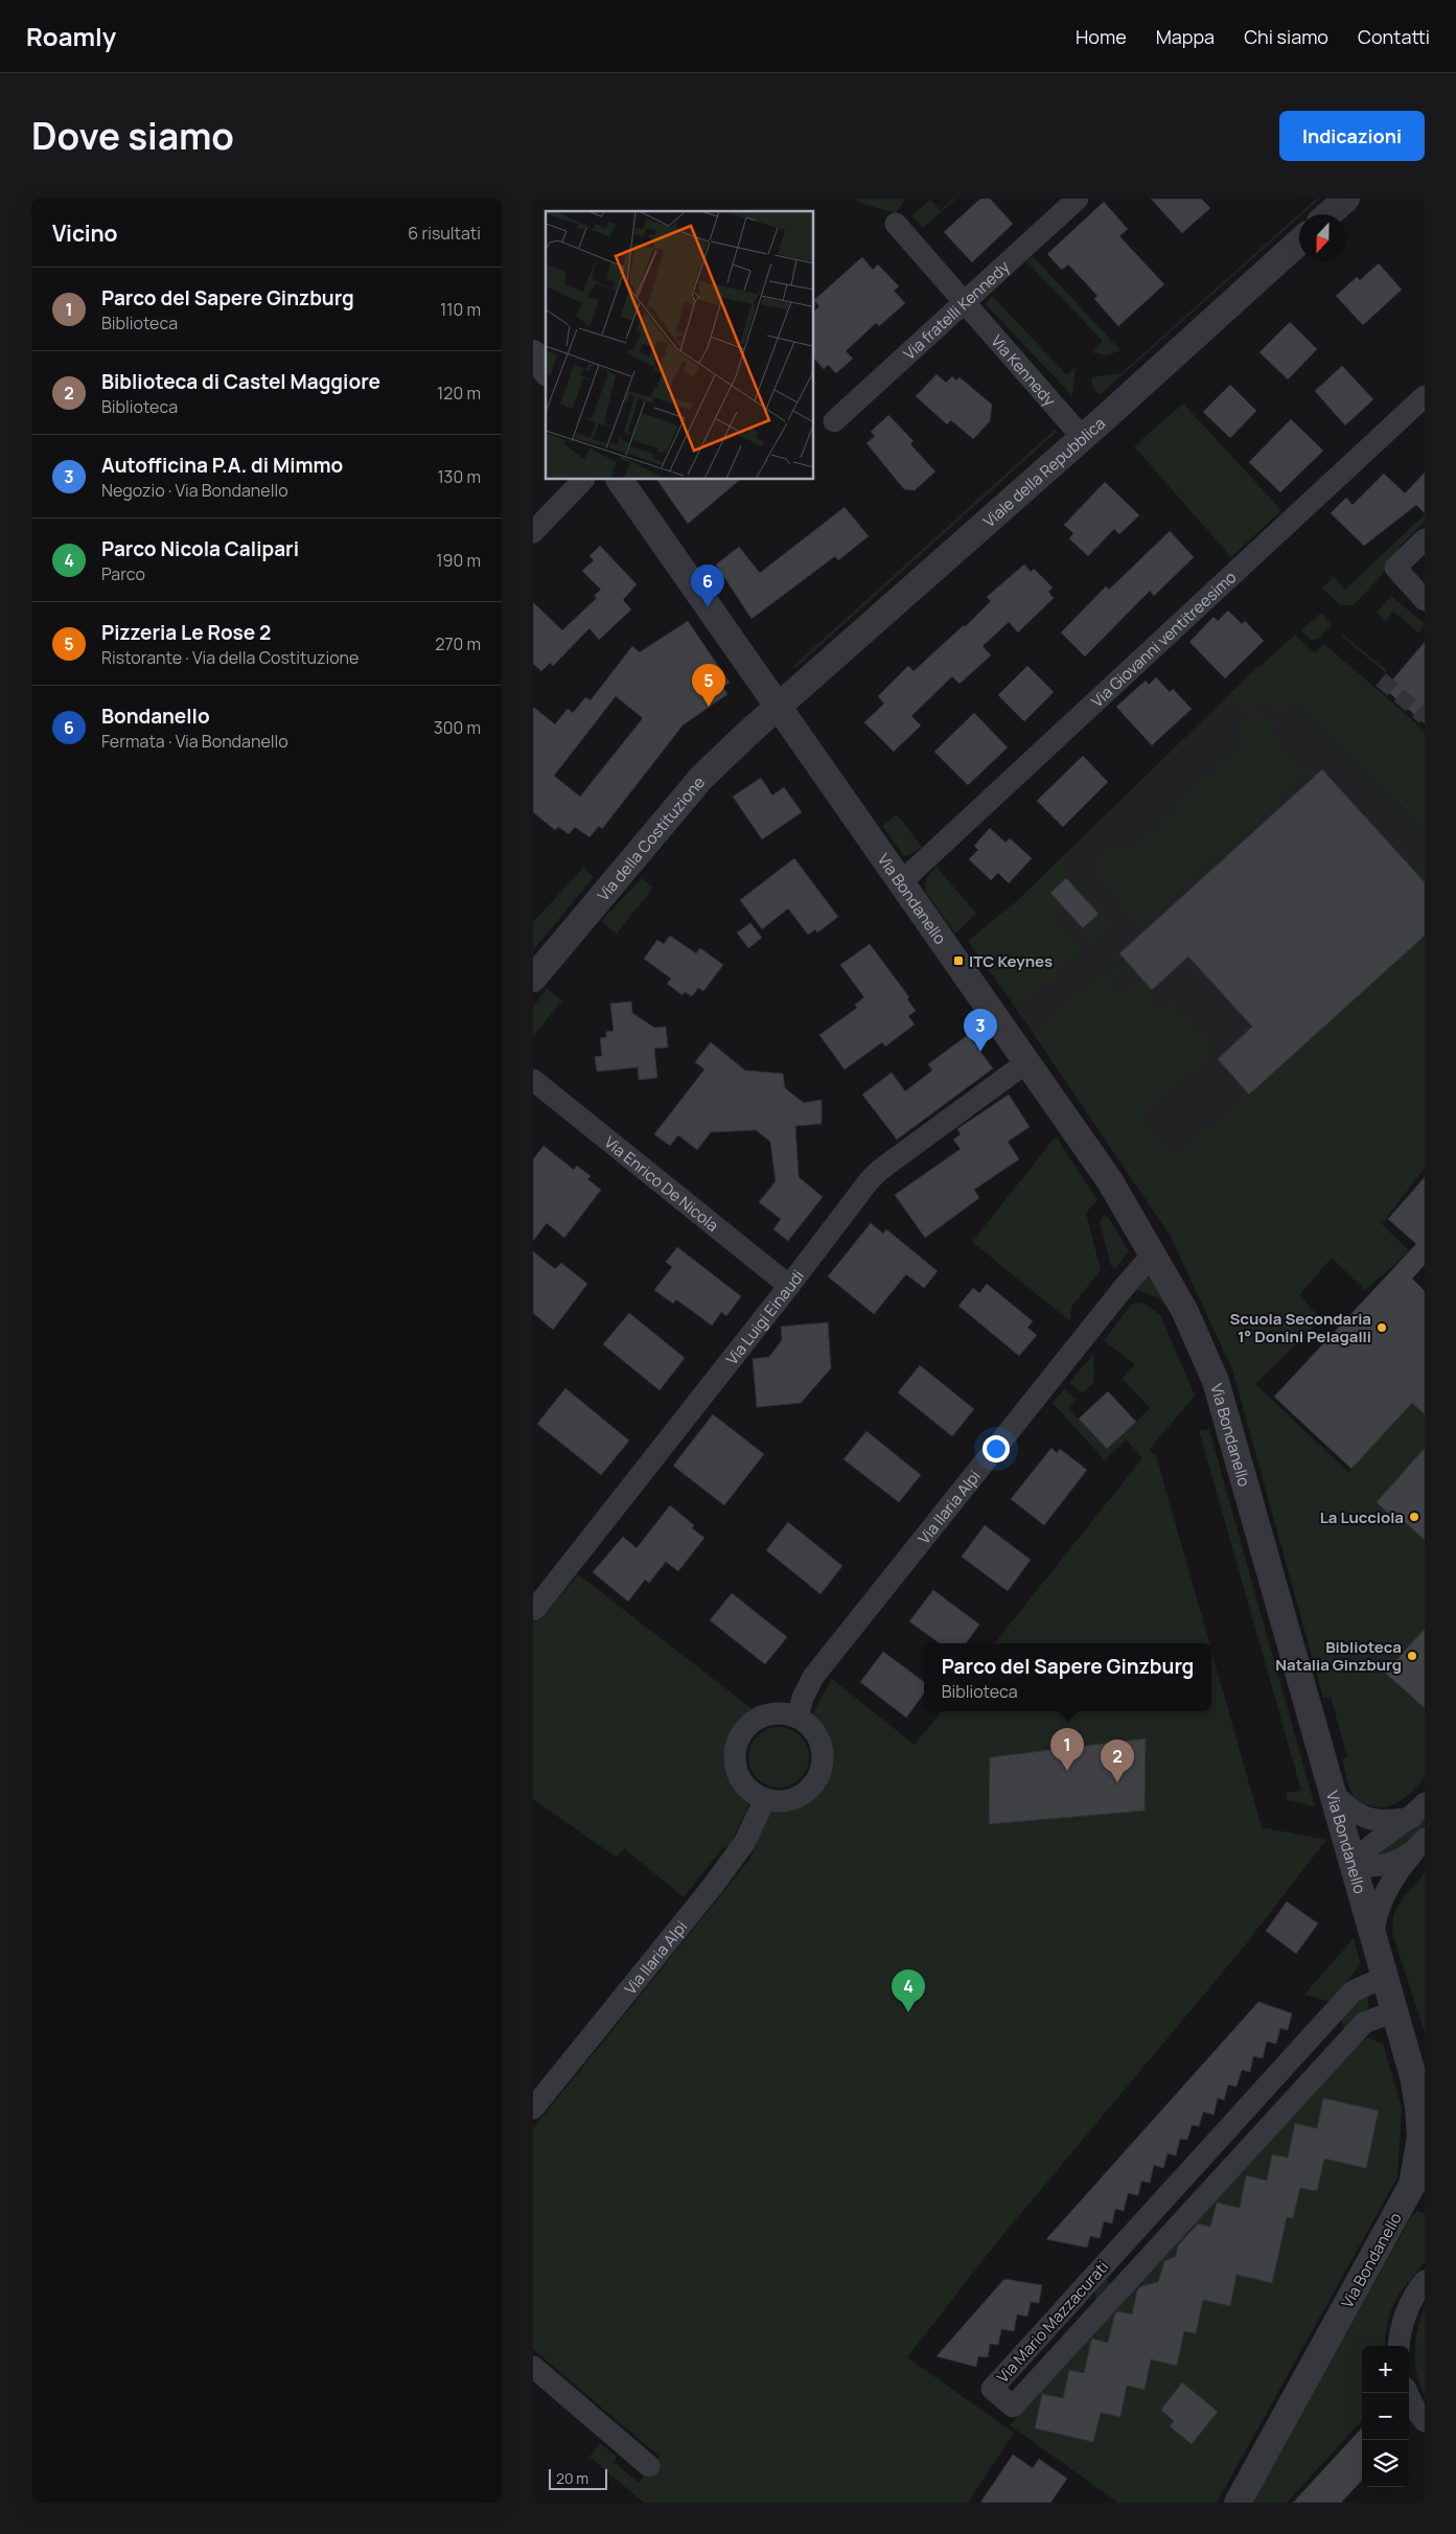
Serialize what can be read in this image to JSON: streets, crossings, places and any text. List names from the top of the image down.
{
  "streets": {
    "street": [
      "Via fratelli Kennedy",
      "Via Kennedy",
      "Viale della Repubblica",
      "Via Giovanni ventitreesimo",
      "Via della Costituzione",
      "Via Bondanello",
      "Via Enrico De Nicola",
      "Via Luigi Einaudi",
      "Via Ilaria Alpi",
      "Via Mario Mazzacurati"
    ]
  },
  "crossings": [
    ["Via fratelli Kennedy", "Via Kennedy"],
    ["Via Kennedy", "Viale della Repubblica"],
    ["Viale della Repubblica", "Via della Costituzione"],
    ["Viale della Repubblica", "Via Bondanello"],
    ["Via Giovanni ventitreesimo", "Via Bondanello"],
    ["Via della Costituzione", "Via Bondanello"],
    ["Via Bondanello", "Via Luigi Einaudi"],
    ["Via Bondanello", "Via Ilaria Alpi"],
    ["Via Bondanello", "Via Mario Mazzacurati"],
    ["Via Enrico De Nicola", "Via Luigi Einaudi"]
  ],
  "places": {
    "transit": ["ITC Keynes"],
    "other": ["Scuola Secondaria 1° Donini Pelagalli", "La Lucciola", "Biblioteca Natalia Ginzburg"]
  },
  "scale_bar": "20 m",
  "north": "bottom",
  "page": {
    "header": "Roamly",
    "nav": [
      "Home",
      "Mappa",
      "Chi siamo",
      "Contatti"
    ],
    "title": "Dove siamo",
    "buttons": "Indicazioni",
    "heading": ["Vicino", "6 risultati"],
    "list": [
      {
        "mark": "1",
        "name": "Parco del Sapere Ginzburg",
        "note": "Biblioteca",
        "value": "110 m"
      },
      {
        "mark": "2",
        "name": "Biblioteca di Castel Maggiore",
        "note": "Biblioteca",
        "value": "120 m"
      },
      {
        "mark": "3",
        "name": "Autofficina P.A. di Mimmo",
        "note": "Negozio · Via Bondanello",
        "value": "130 m"
      },
      {
        "mark": "4",
        "name": "Parco Nicola Calipari",
        "note": "Parco",
        "value": "190 m"
      },
      {
        "mark": "5",
        "name": "Pizzeria Le Rose 2",
        "note": "Ristorante · Via della Costituzione",
        "value": "270 m"
      },
      {
        "mark": "6",
        "name": "Bondanello",
        "note": "Fermata · Via Bondanello",
        "value": "300 m"
      }
    ],
    "pins": [
      "6",
      "5",
      "3",
      "1",
      "2",
      "4"
    ],
    "popup": ["Parco del Sapere Ginzburg", "Biblioteca"],
    "map_buttons": ["+", "−"],
    "scale": "20 m"
  }
}
